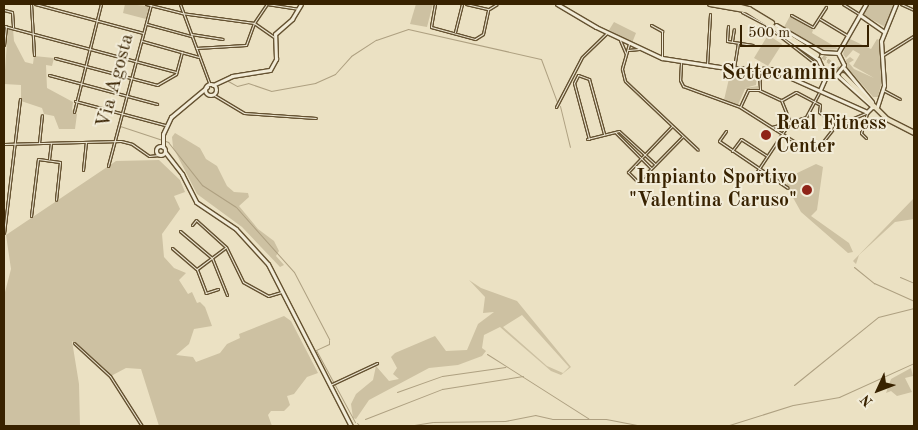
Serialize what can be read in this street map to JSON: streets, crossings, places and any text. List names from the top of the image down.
{
  "streets": {
    "street": ["Via Agosta"]
  },
  "districts": ["Settecamini"],
  "places": ["Real Fitness Center", "Impianto Sportivo \"Valentina Caruso\""],
  "scale_bar": "500 m",
  "north": "bottom left"
}
